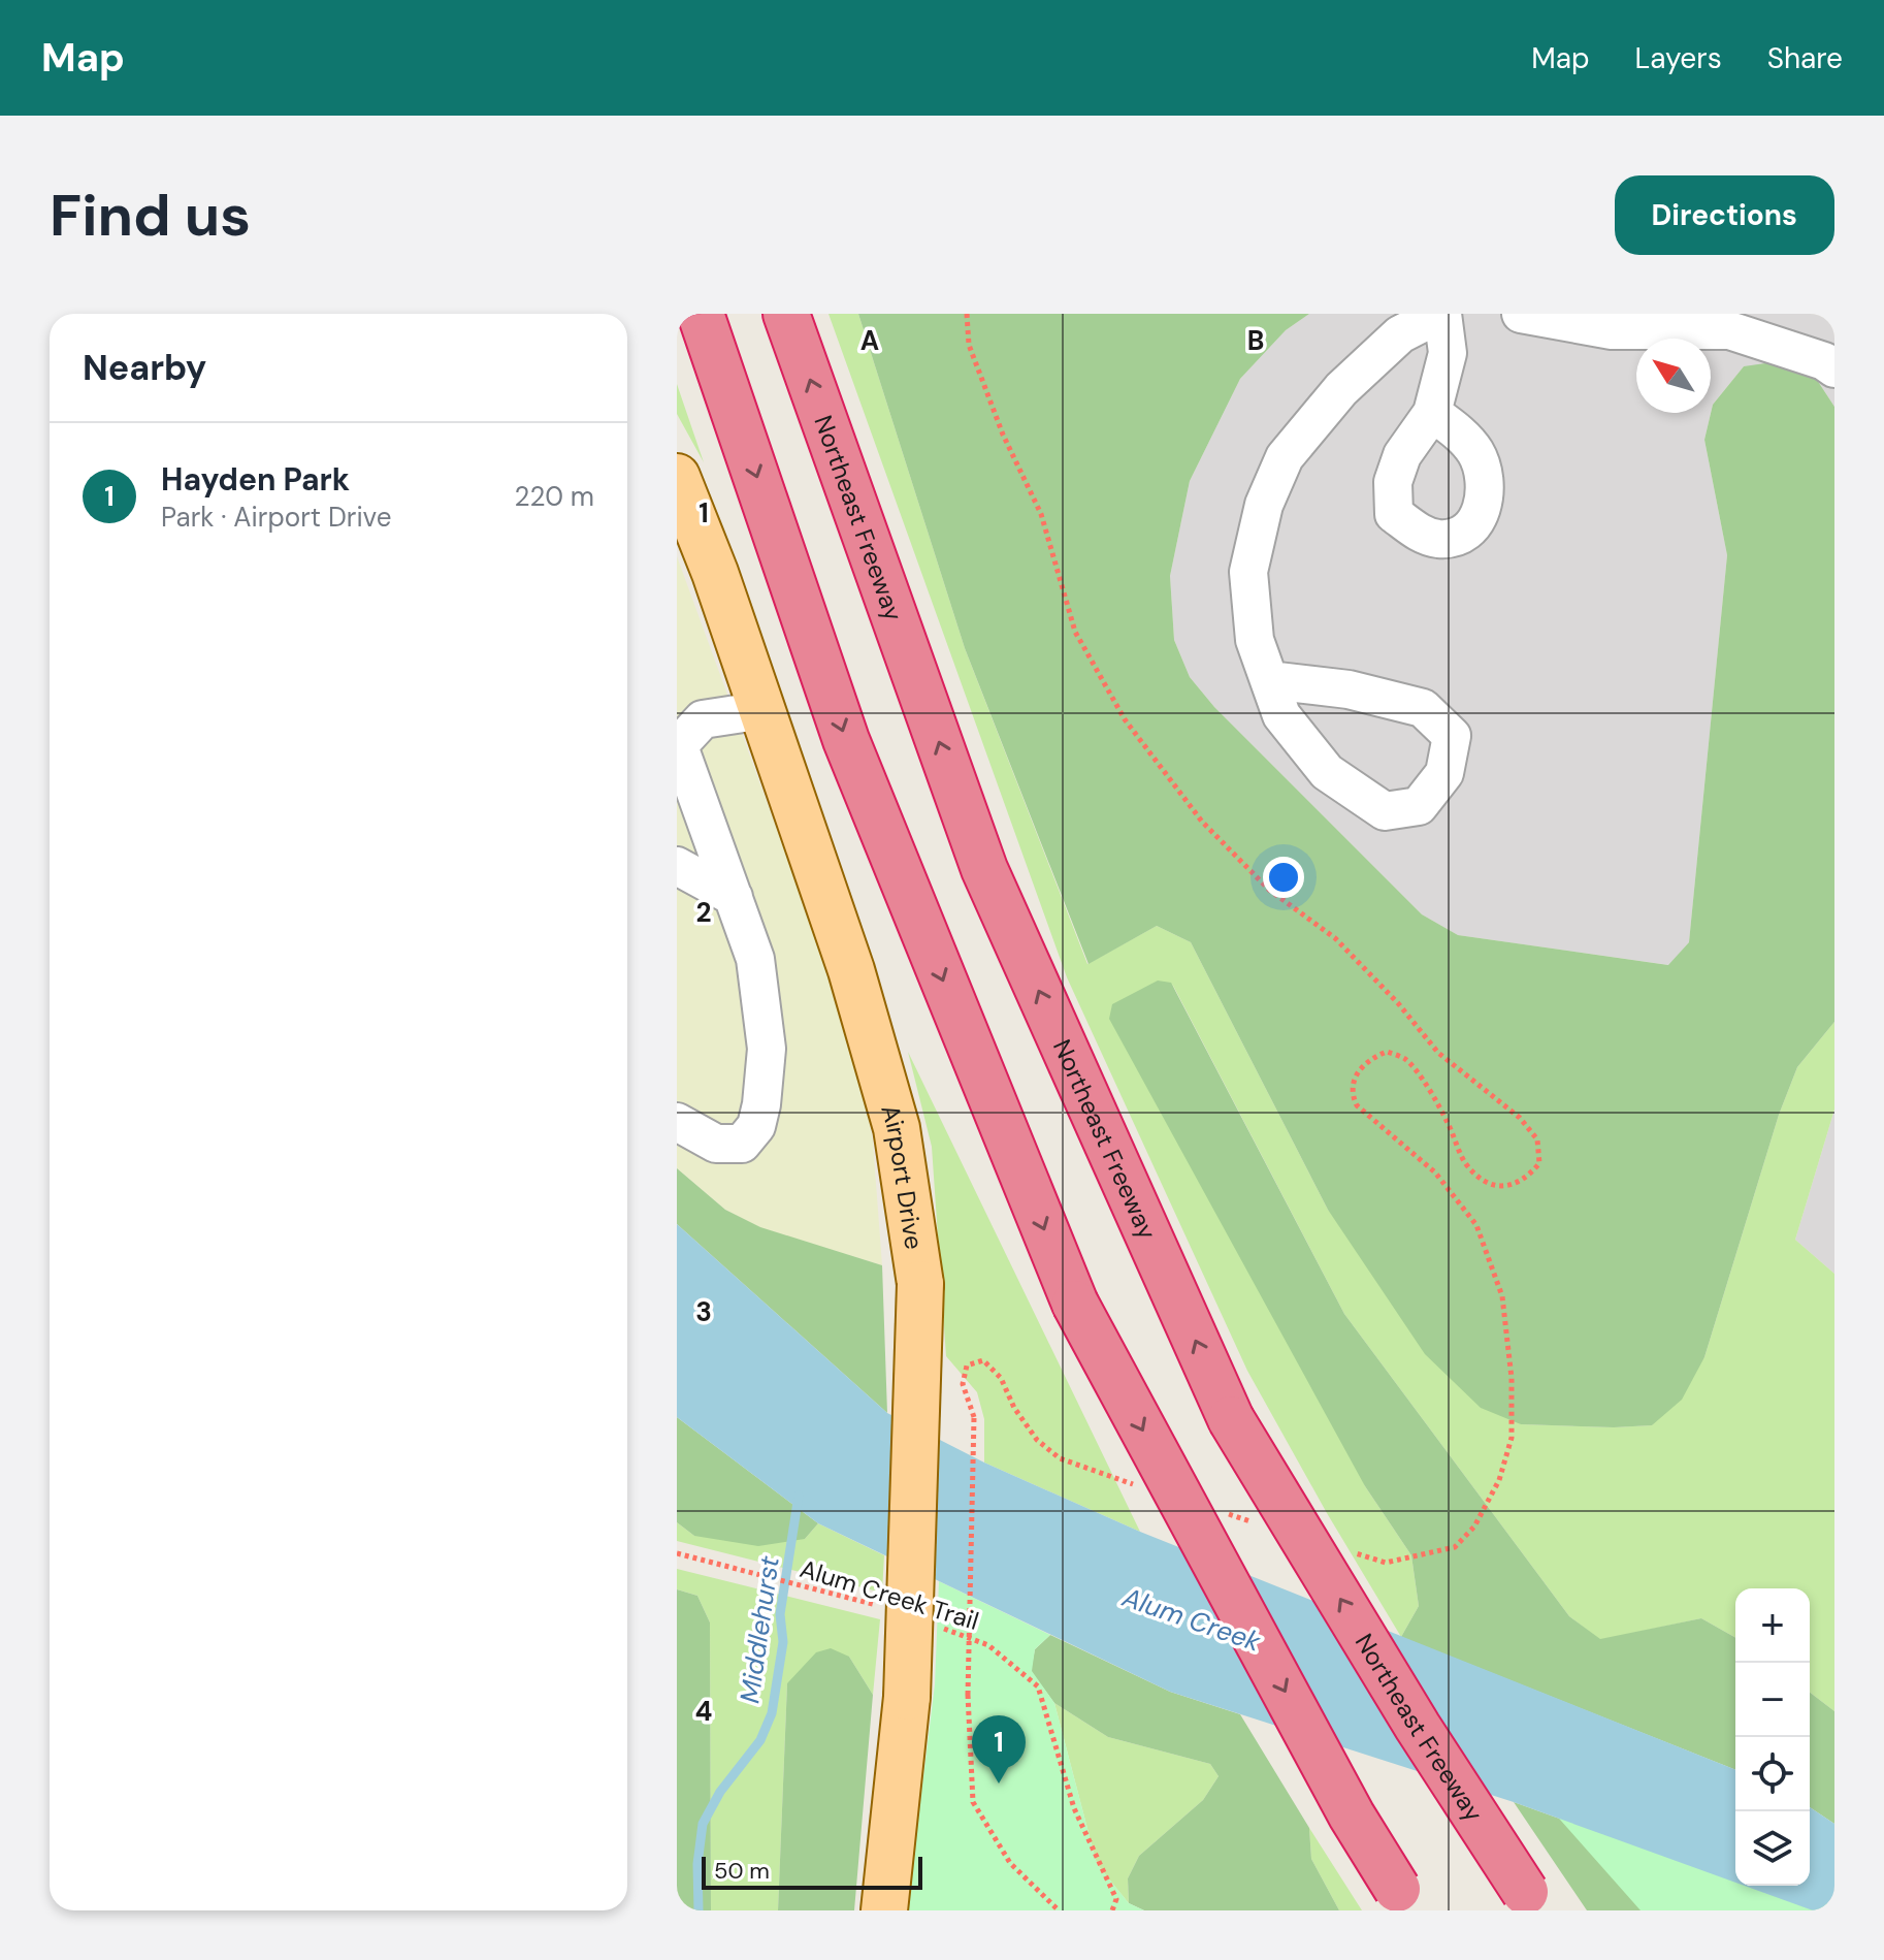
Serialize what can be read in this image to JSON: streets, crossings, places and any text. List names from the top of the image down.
{
  "streets": {
    "highway": ["Northeast Freeway"],
    "main road": ["Airport Drive"],
    "path": ["Alum Creek Trail"]
  },
  "water": ["Alum Creek", "Middlehurst"],
  "scale_bar": "50 m",
  "north": "top left",
  "page": {
    "header": "Map",
    "nav": ["Map", "Layers", "Share"],
    "buttons": "Directions",
    "title": "Find us",
    "heading": "Nearby",
    "list": [
      {
        "mark": "1",
        "name": "Hayden Park",
        "note": "Park · Airport Drive",
        "value": "220 m"
      }
    ],
    "map_buttons": ["+", "−"],
    "pins": "1",
    "scale": "50 m"
  },
  "grid": {
    "columns": ["A", "B"],
    "rows": [
      "1",
      "2",
      "3",
      "4"
    ]
  }
}
